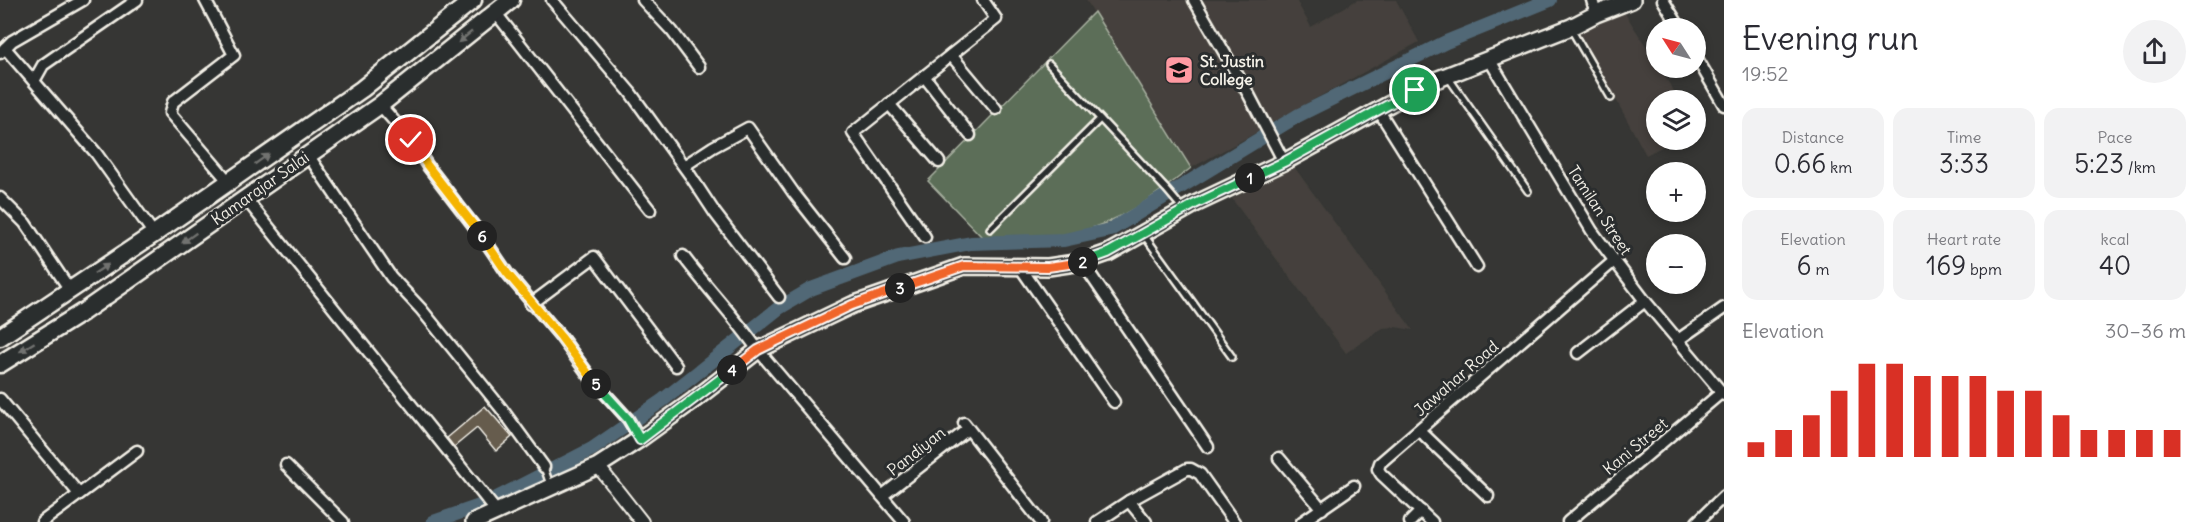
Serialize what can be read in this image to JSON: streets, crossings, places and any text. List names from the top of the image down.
{
  "streets": {
    "highway": ["Kamarajar Salai"],
    "street": [
      "Tamilan Street",
      "Jawahar Road",
      "Kani Street",
      "Pandiyan"
    ]
  },
  "crossings": [
    ["Tamilan Street", "Jawahar Road"],
    ["Tamilan Street", "Kani Street"]
  ],
  "places": {
    "school or university": ["St. Justin College"]
  },
  "north": "top left",
  "page": {
    "heading": ["Evening run", "19:52"],
    "map_buttons": ["+", "−"],
    "stats": [
      ["Distance", "0.66 km"],
      ["Time", "3:33"],
      ["Pace", "5:23 /km"],
      ["Elevation", "6 m"],
      ["Heart rate", "169 bpm"],
      ["kcal", "40"]
    ],
    "pins": [
      "1",
      "6",
      "2",
      "3",
      "4",
      "5"
    ],
    "chart": ["Elevation", "30–36 m"]
  }
}
